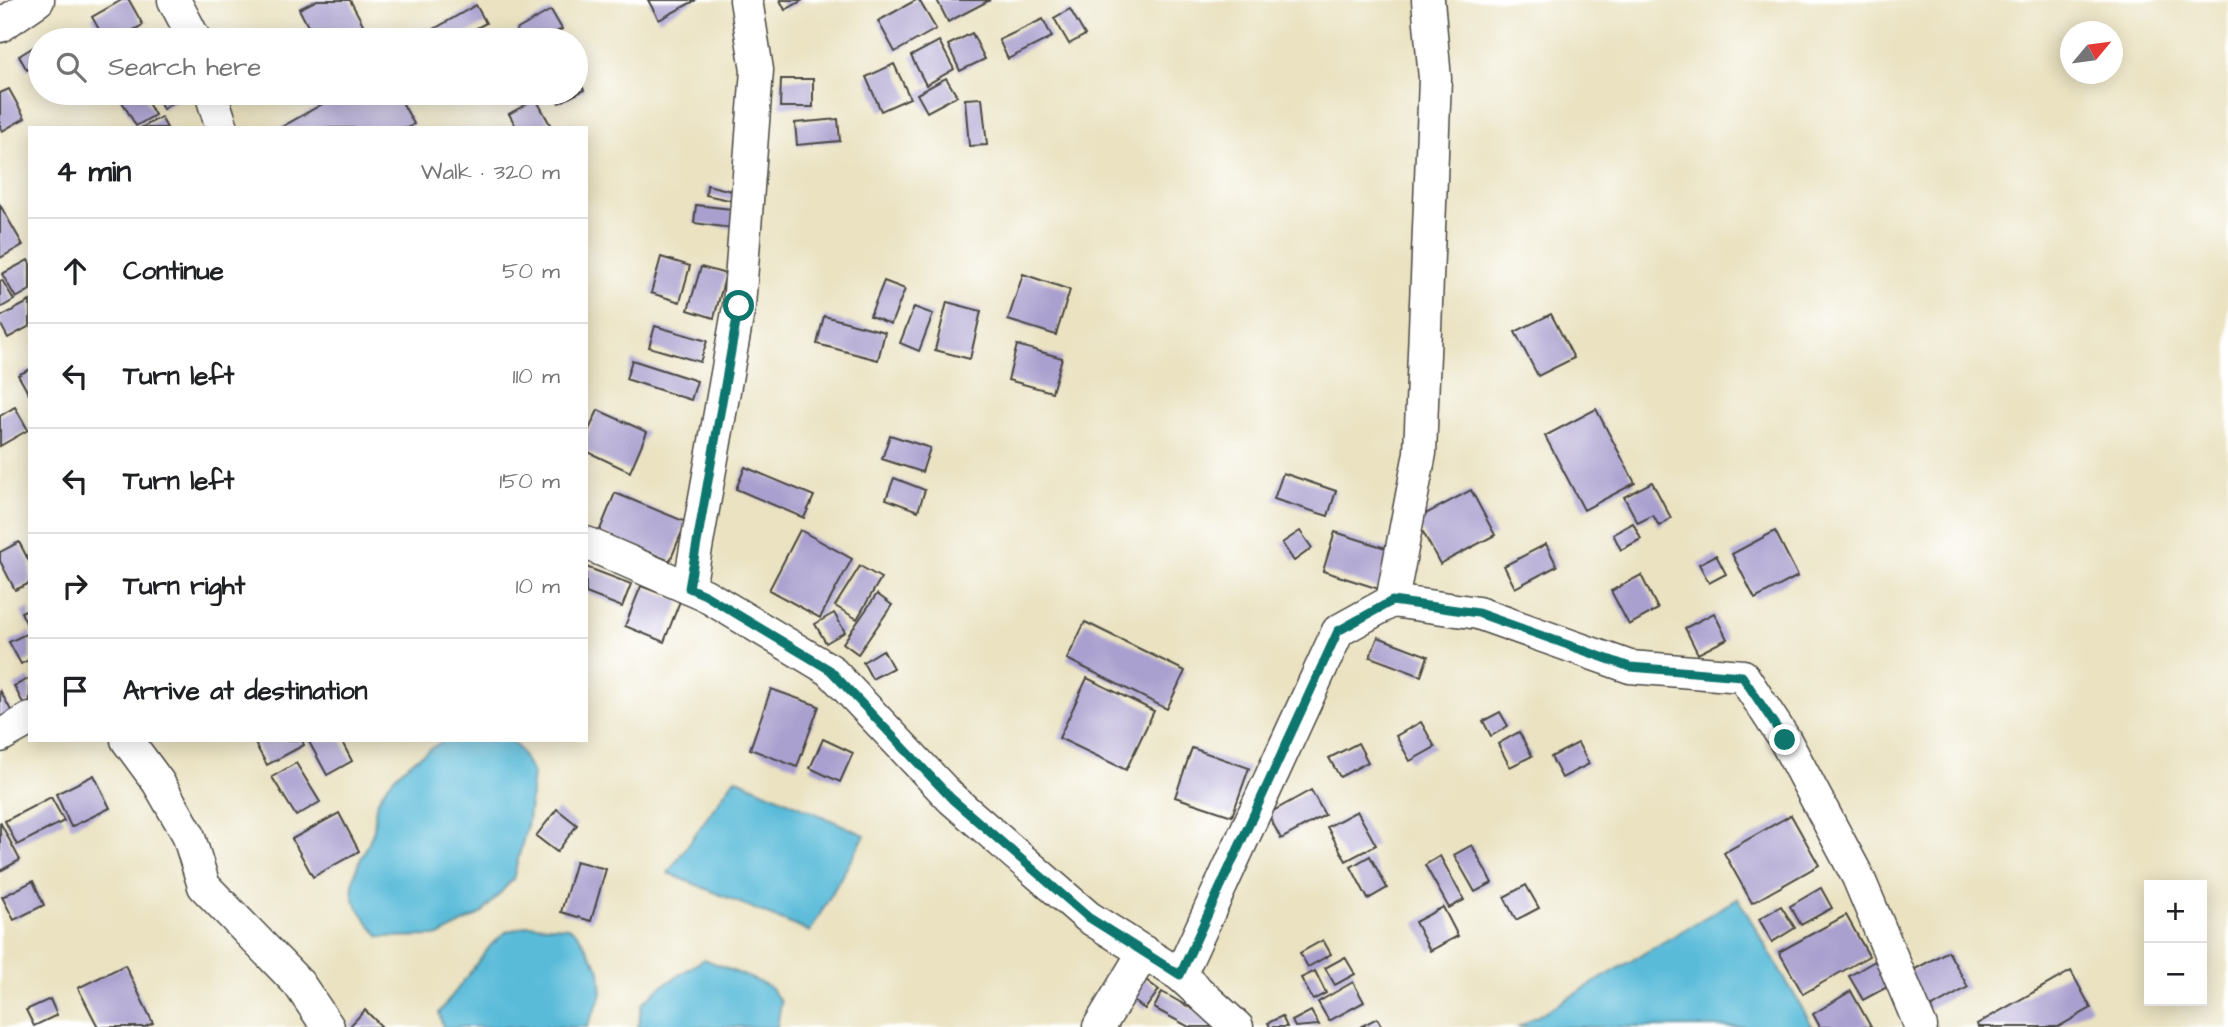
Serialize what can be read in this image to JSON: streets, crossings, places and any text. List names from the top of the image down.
{
  "north": "top right",
  "page": {
    "search": "Search here",
    "heading": ["4 min", "Walk · 320 m"],
    "list": [
      ["Continue", "50 m"],
      ["Turn left", "110 m"],
      ["Turn left", "150 m"],
      ["Turn right", "10 m"],
      "Arrive at destination"
    ],
    "map_buttons": ["+", "−"]
  }
}
